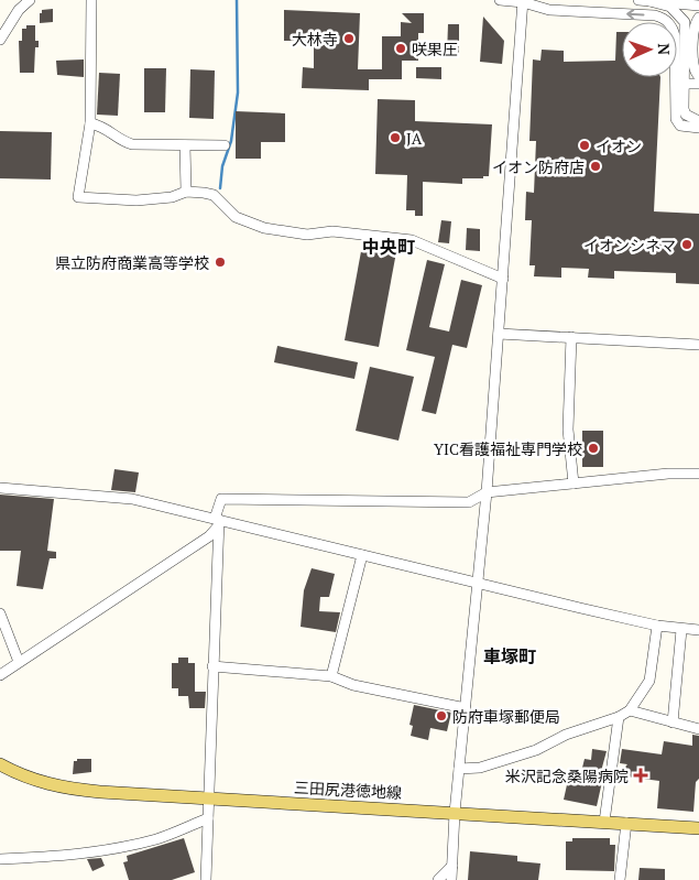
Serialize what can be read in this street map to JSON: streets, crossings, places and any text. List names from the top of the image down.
{
  "streets": {
    "main road": ["三田尻港徳地線"]
  },
  "districts": ["中央町", "車塚町"],
  "places": {
    "other": [
      "大林寺",
      "咲果圧",
      "JA",
      "イオン",
      "イオン防府店",
      "イオンシネマ",
      "県立防府商業高等学校",
      "YIC看護福祉専門学校",
      "防府車塚郵便局"
    ],
    "health": ["米沢記念桑陽病院"]
  },
  "north": "right"
}
